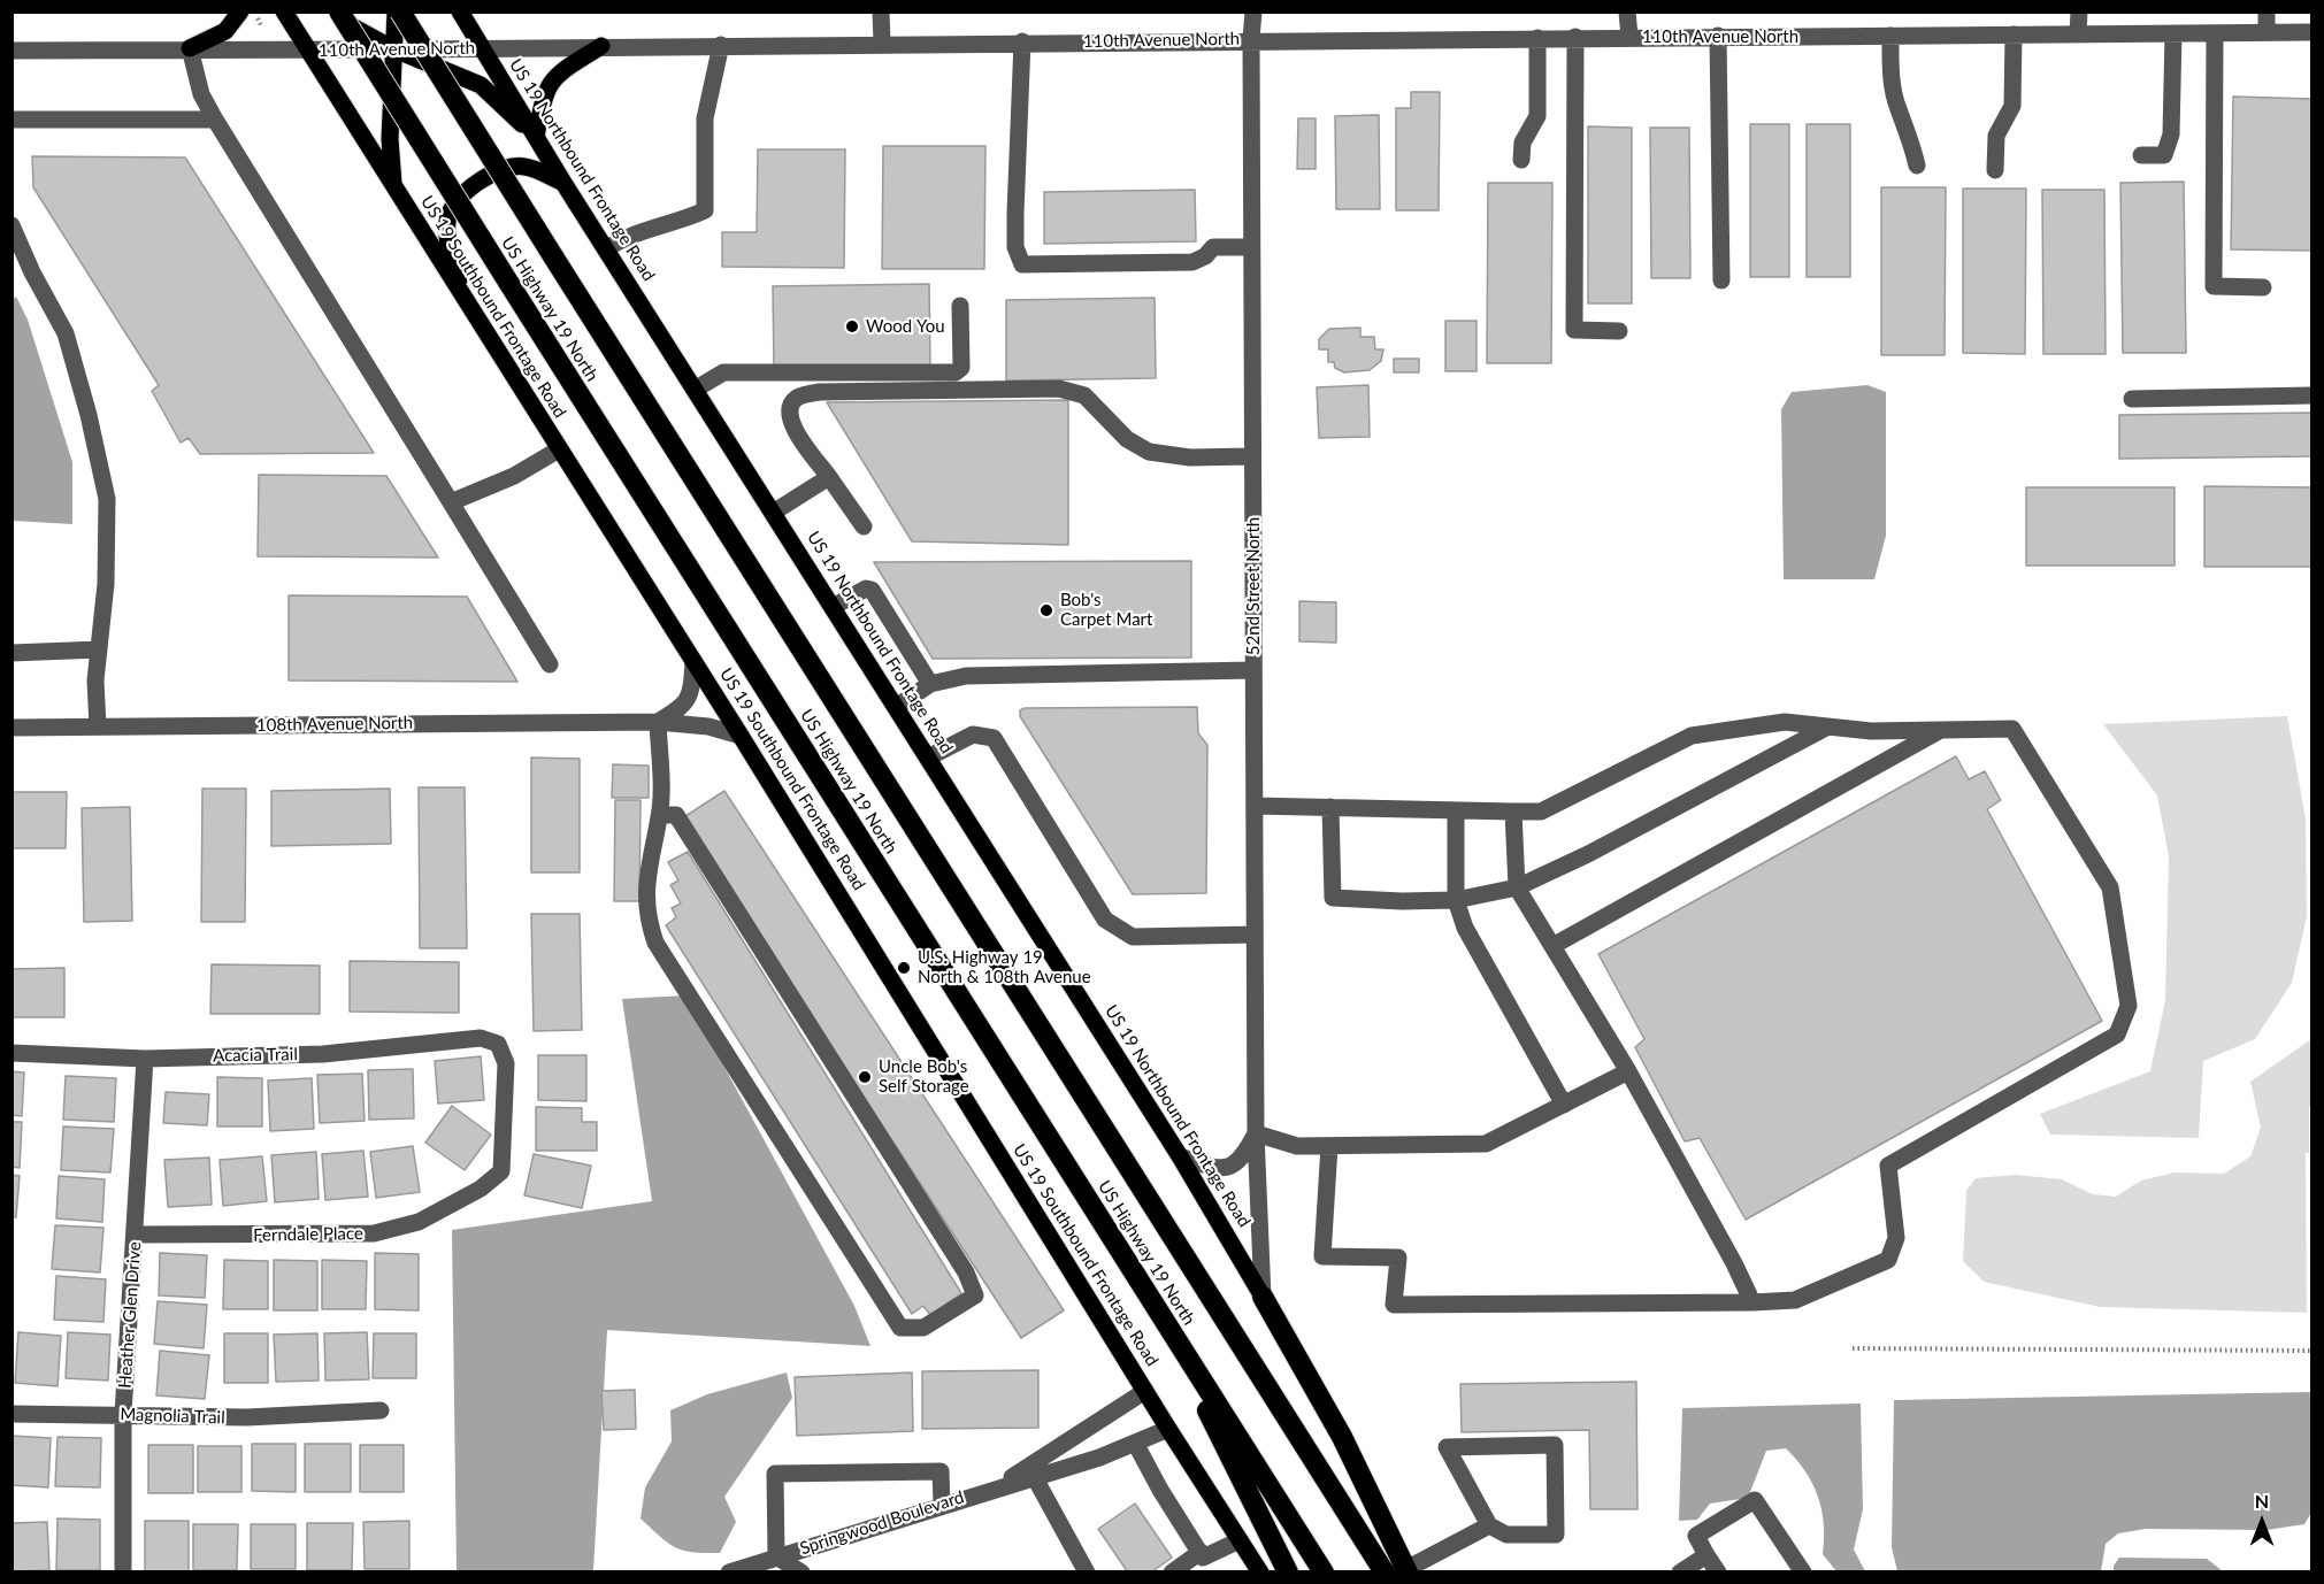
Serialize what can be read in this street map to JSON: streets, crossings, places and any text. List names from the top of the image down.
{
  "streets": {
    "highway": ["US Highway 19 North"],
    "main road": ["US 19 Northbound Frontage Road", "US 19 Southbound Frontage Road"],
    "street": [
      "110th Avenue North",
      "52nd Street North",
      "108th Avenue North",
      "Acacia Trail",
      "Ferndale Place",
      "Heather Glen Drive",
      "Magnolia Trail",
      "Springwood Boulevard"
    ]
  },
  "crossings": [
    ["110th Avenue North", "US 19 Northbound Frontage Road"],
    ["110th Avenue North", "US 19 Southbound Frontage Road"],
    ["110th Avenue North", "52nd Street North"],
    ["US 19 Northbound Frontage Road", "52nd Street North"],
    ["US 19 Southbound Frontage Road", "108th Avenue North"],
    ["US 19 Southbound Frontage Road", "Springwood Boulevard"],
    ["Acacia Trail", "Ferndale Place"],
    ["Acacia Trail", "Heather Glen Drive"],
    ["Ferndale Place", "Heather Glen Drive"],
    ["Heather Glen Drive", "Magnolia Trail"]
  ],
  "places": [
    "Wood You",
    "Bob's Carpet Mart",
    "U.S. Highway 19 North & 108th Avenue",
    "Uncle Bob's Self Storage"
  ],
  "north": "top"
}
